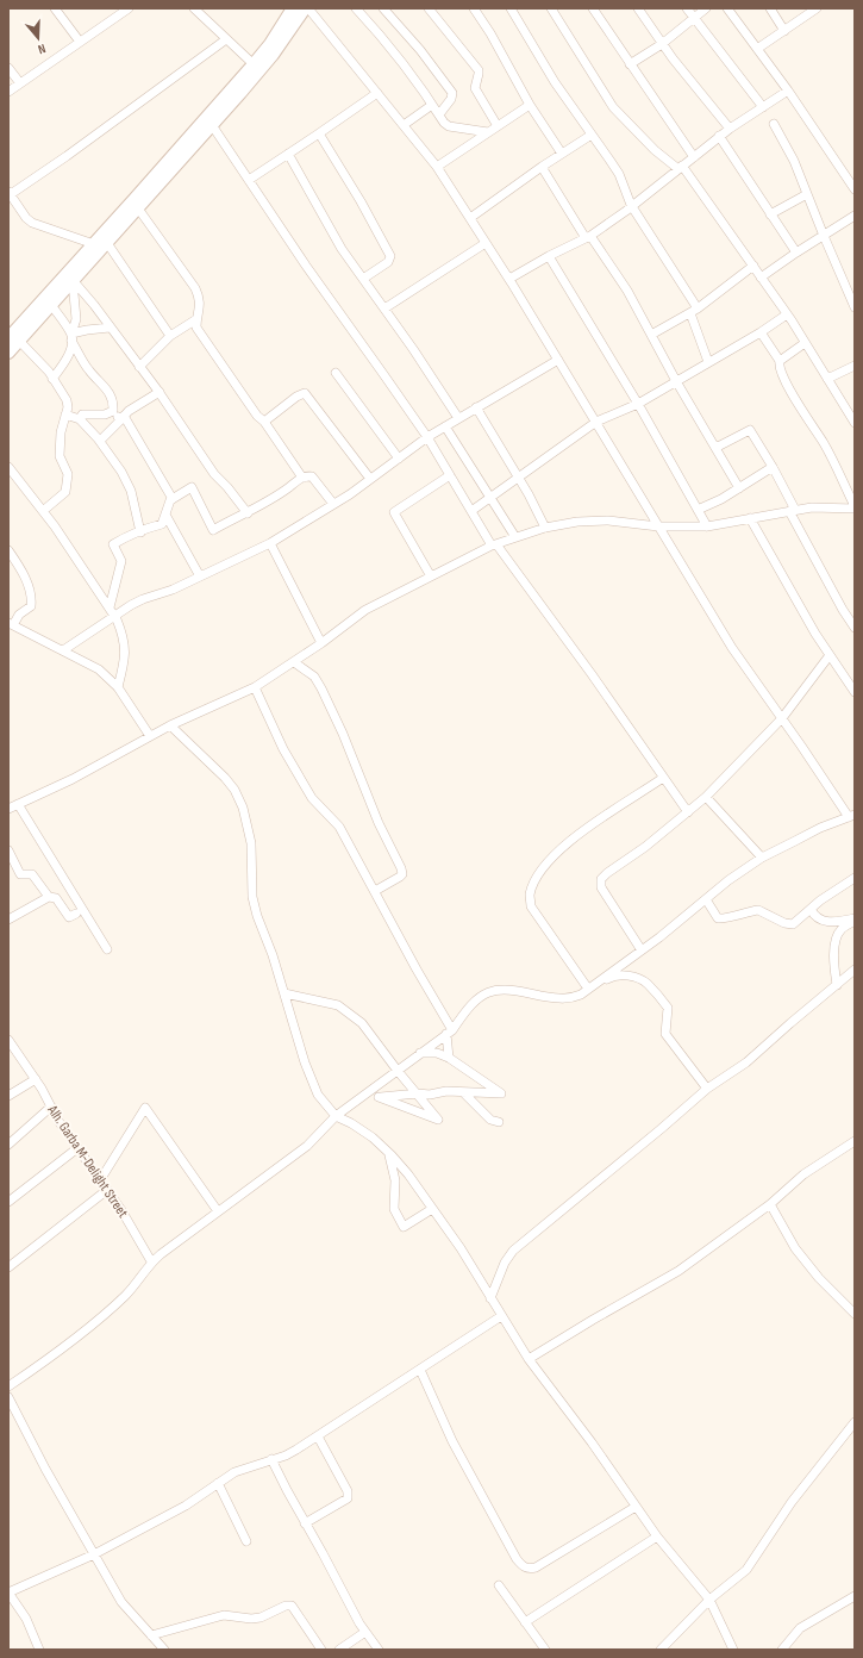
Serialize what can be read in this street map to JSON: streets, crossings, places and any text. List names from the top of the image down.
{
  "streets": {
    "street": ["Alh. Garba M-Delight Street"]
  },
  "north": "bottom"
}
